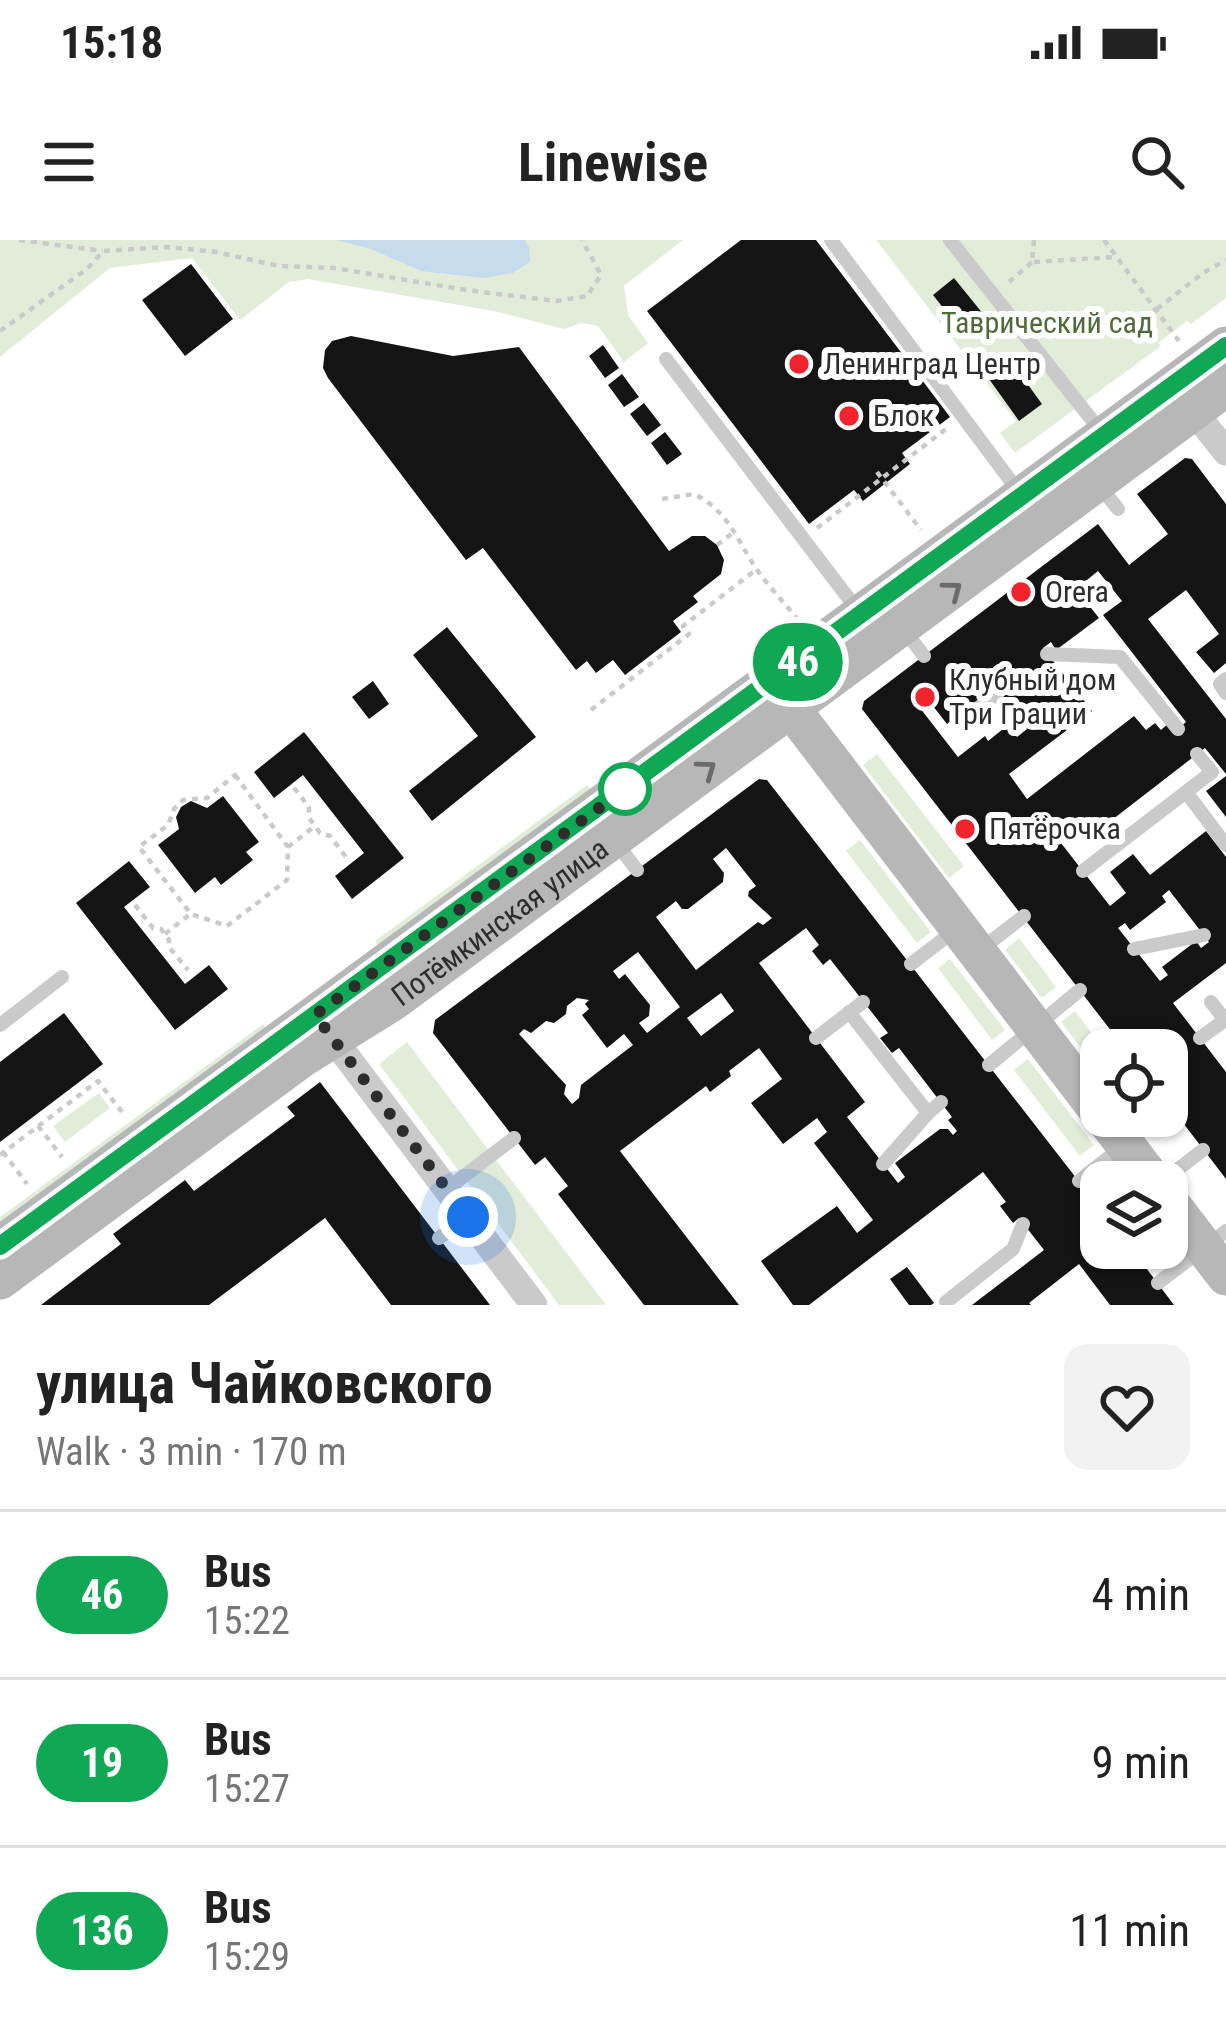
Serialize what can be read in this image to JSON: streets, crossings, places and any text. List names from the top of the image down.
{
  "streets": {
    "street": ["Потёмкинская улица"]
  },
  "parks": ["Таврический сад"],
  "places": [
    "Ленинград Центр",
    "Блок",
    "Orera",
    "Клубный дом Три Грации",
    "Пятёрочка"
  ],
  "lines": ["bus line 46"],
  "page": {
    "status": "15:18",
    "header": "Linewise",
    "on_map": "46",
    "heading": ["улица Чайковского", "Walk · 3 min · 170 m"],
    "list": [
      {
        "mark": "46",
        "name": "Bus",
        "note": "15:22",
        "value": "4 min"
      },
      {
        "mark": "19",
        "name": "Bus",
        "note": "15:27",
        "value": "9 min"
      },
      {
        "mark": "136",
        "name": "Bus",
        "note": "15:29",
        "value": "11 min"
      }
    ]
  }
}
